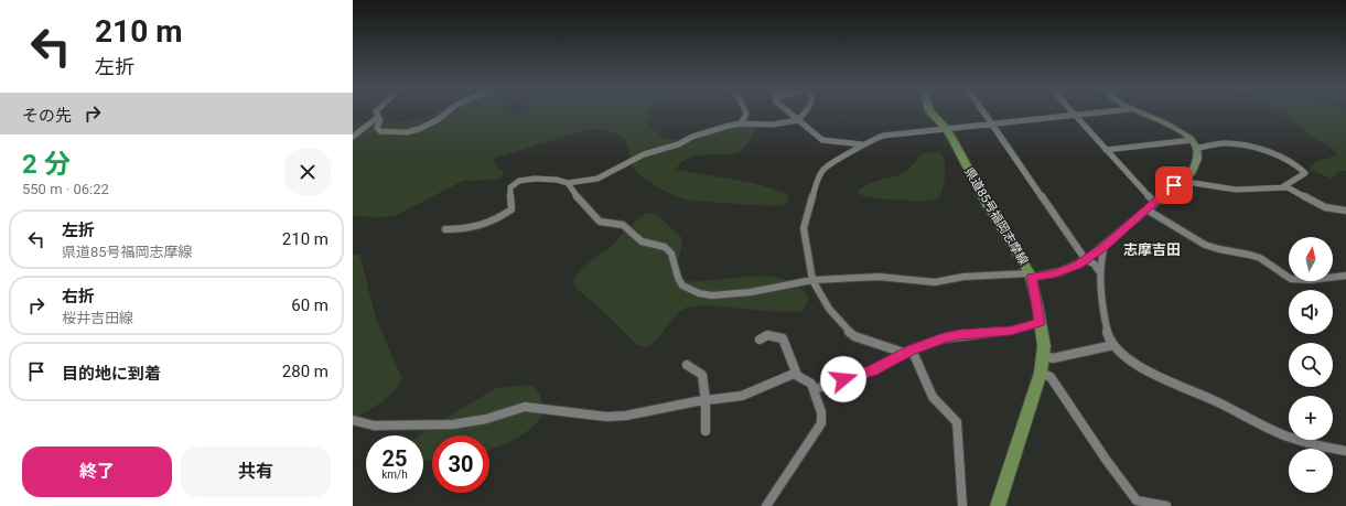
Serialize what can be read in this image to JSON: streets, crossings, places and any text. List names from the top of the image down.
{
  "streets": {
    "main road": ["県道85号福岡志摩線"]
  },
  "districts": ["志摩吉田"],
  "north": "top",
  "page": {
    "turn": ["210 m", "左折"],
    "then": "その先",
    "heading": ["2 分", "550 m · 06:22"],
    "list": [
      {
        "name": "左折",
        "note": "県道85号福岡志摩線",
        "value": "210 m"
      },
      {
        "name": "右折",
        "note": "桜井吉田線",
        "value": "60 m"
      },
      {
        "name": "目的地に到着",
        "value": "280 m"
      }
    ],
    "map_buttons": ["+", "−"],
    "speed": "25 km/h",
    "limit": "30",
    "buttons": ["終了", "共有"]
  }
}
